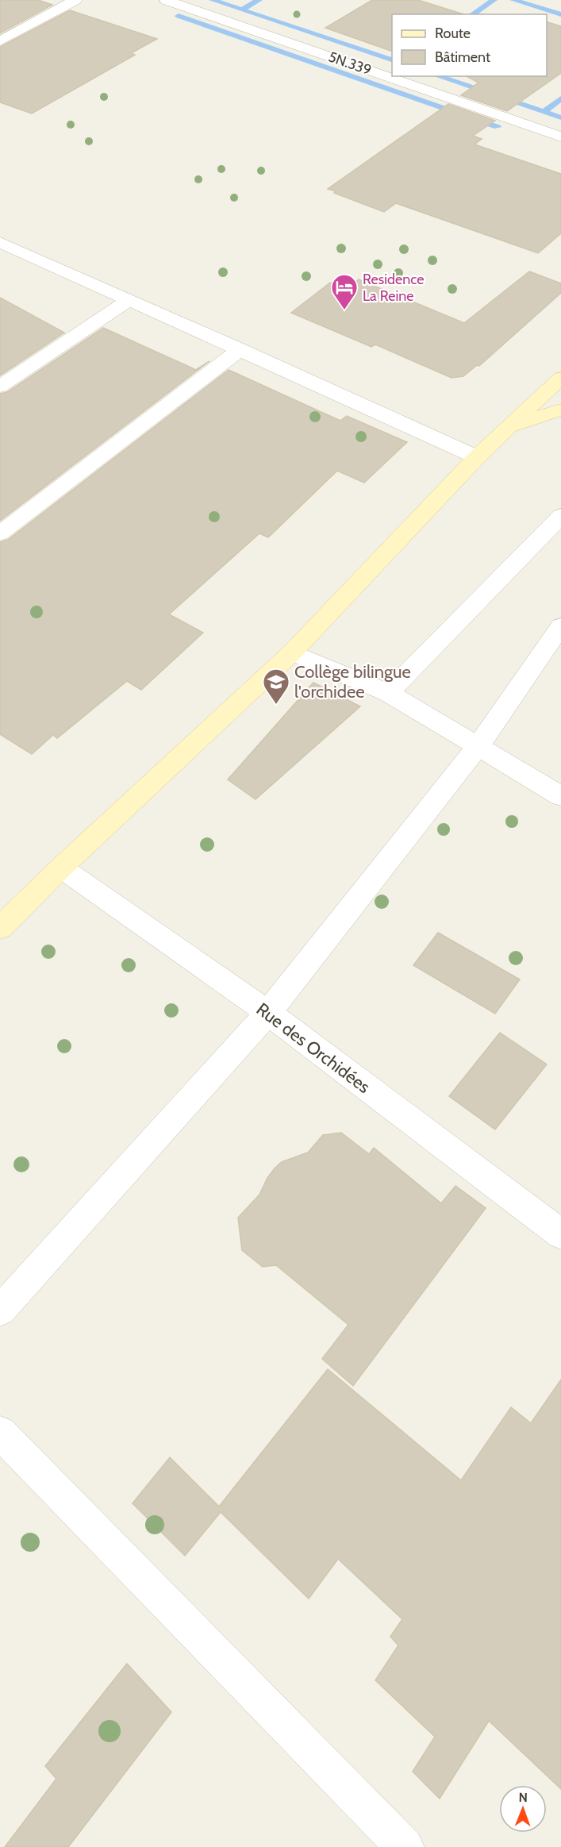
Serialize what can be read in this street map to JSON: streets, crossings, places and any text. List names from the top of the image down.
{
  "streets": {
    "street": ["5N.339", "Rue des Orchidées"]
  },
  "places": {
    "hotel": ["Residence La Reine"],
    "school or university": ["Collège bilingue l'orchidee"]
  },
  "legend": ["Route", "Bâtiment"],
  "north": "top"
}
